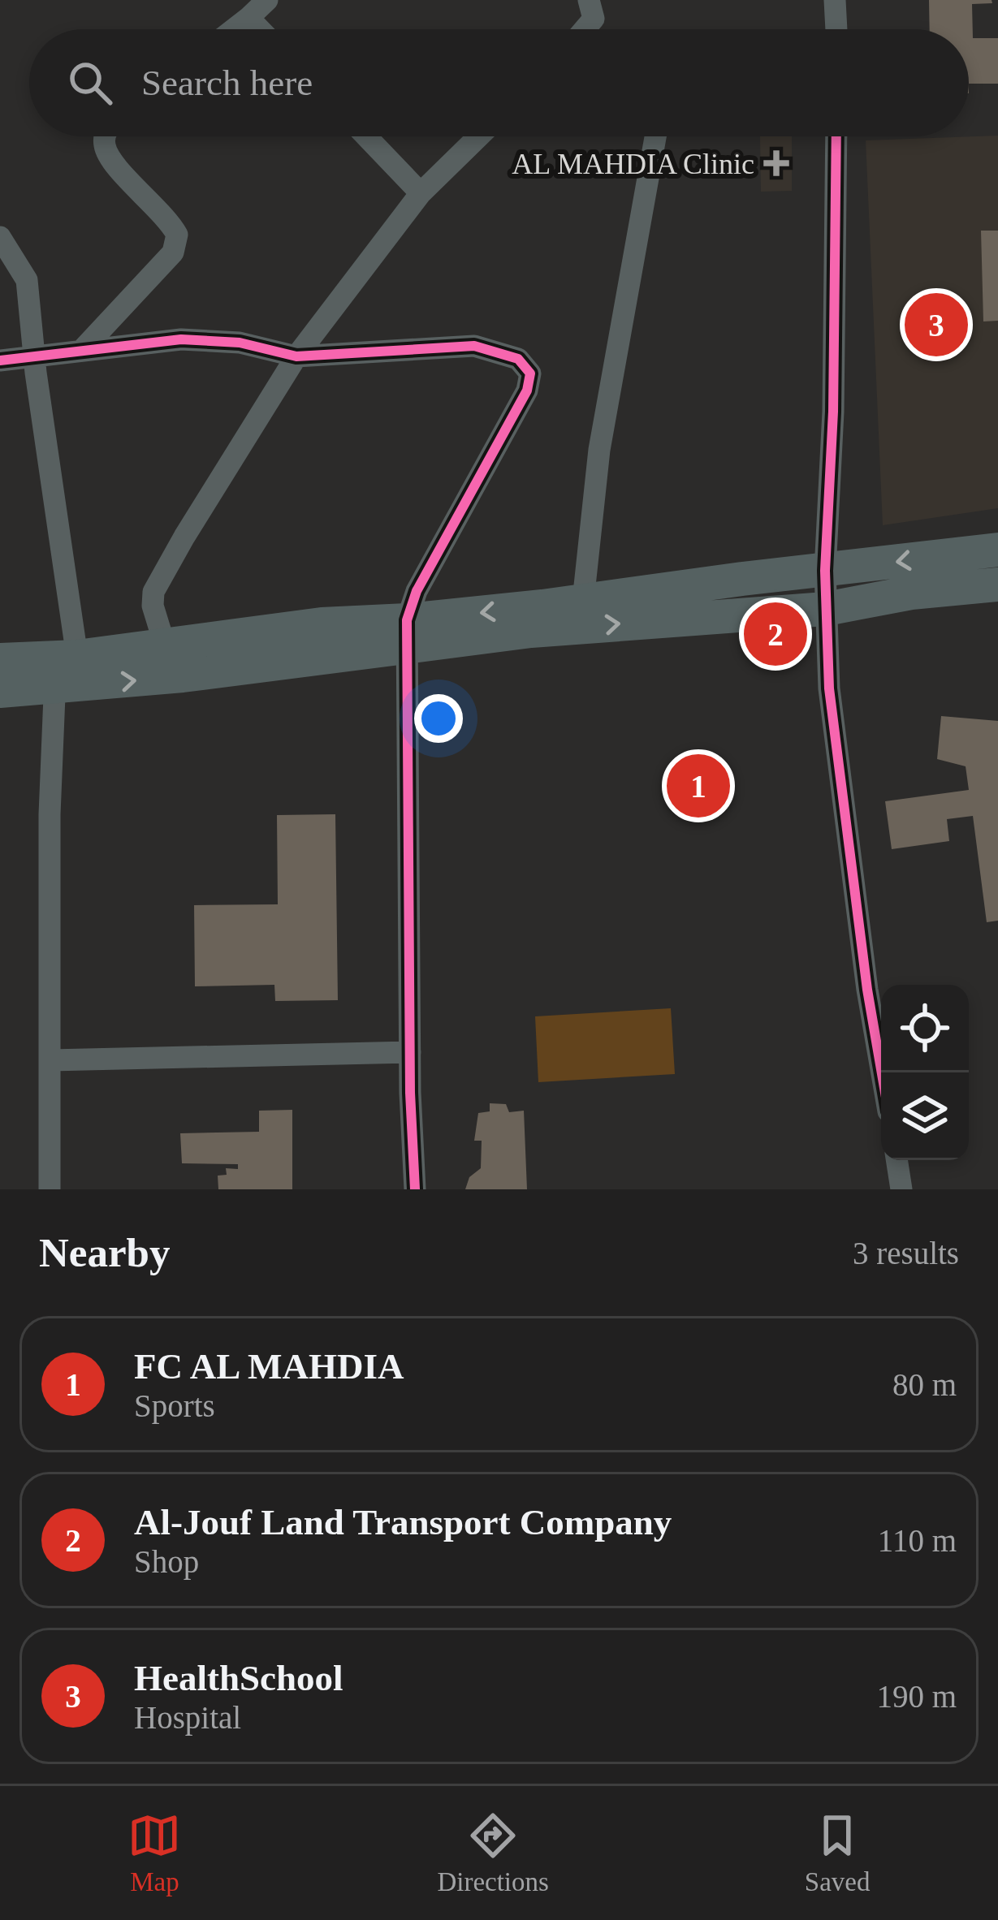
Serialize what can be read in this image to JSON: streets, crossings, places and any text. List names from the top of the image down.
{
  "places": {
    "health": ["AL MAHDIA Clinic"]
  },
  "page": {
    "search": "Search here",
    "pins": ["3", "2", "1"],
    "heading": ["Nearby", "3 results"],
    "list": [
      {
        "mark": "1",
        "name": "FC AL MAHDIA",
        "note": "Sports",
        "value": "80 m"
      },
      {
        "mark": "2",
        "name": "Al-Jouf Land Transport Company",
        "note": "Shop",
        "value": "110 m"
      },
      {
        "mark": "3",
        "name": "HealthSchool",
        "note": "Hospital",
        "value": "190 m"
      }
    ],
    "nav": ["Map", "Directions", "Saved"]
  }
}
